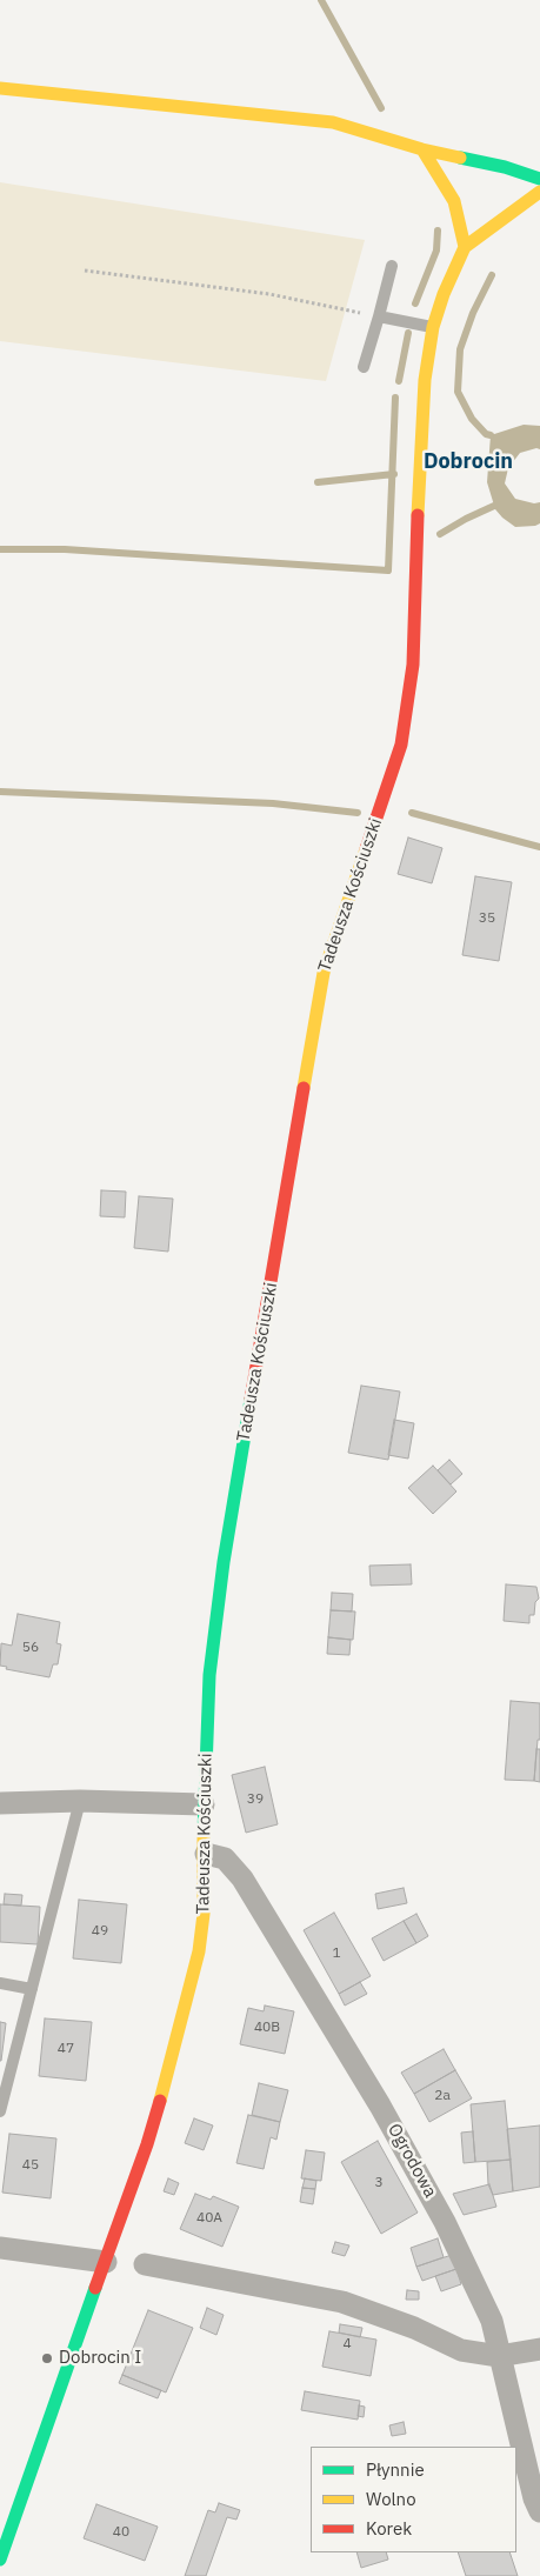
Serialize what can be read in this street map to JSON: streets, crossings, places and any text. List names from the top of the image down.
{
  "streets": {
    "street": ["Tadeusza Kościuszki", "Ogrodowa"]
  },
  "crossings": [
    ["Tadeusza Kościuszki", "Ogrodowa"]
  ],
  "districts": ["Dobrocin"],
  "places": ["Dobrocin I"],
  "house_numbers": [
    "35",
    "56",
    "39",
    "49",
    "1",
    "40B",
    "47",
    "2a",
    "45",
    "3",
    "40A",
    "4",
    "40"
  ],
  "legend": ["Płynnie", "Wolno", "Korek"]
}
